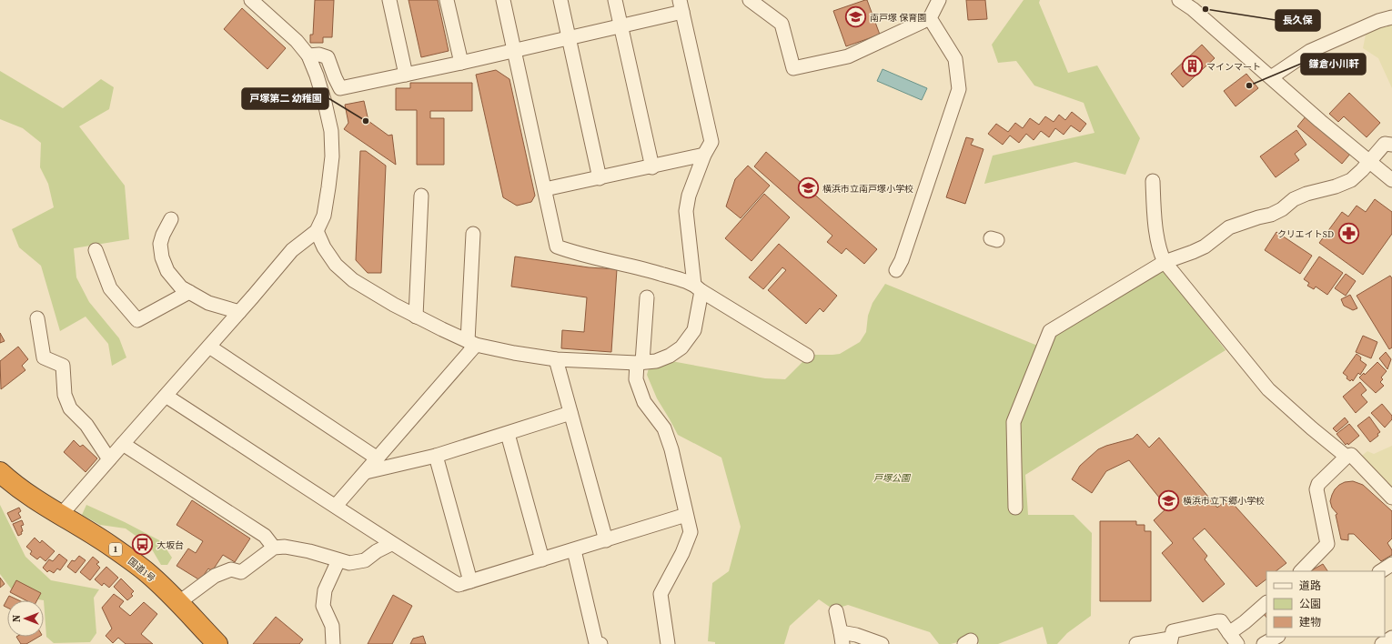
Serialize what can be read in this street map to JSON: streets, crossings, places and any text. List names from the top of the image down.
{
  "streets": {
    "highway": ["1", "国道1号"]
  },
  "parks": ["戸塚公園"],
  "places": {
    "other": ["長久保", "鎌倉小川軒", "戸塚第二 幼稚園"],
    "school or university": ["南戸塚 保育園", "横浜市立南戸塚小学校", "横浜市立下郷小学校"],
    "building": ["マインマート"],
    "pharmacy": ["クリエイトSD"],
    "bus stop": ["大坂台"]
  },
  "legend": ["道路", "公園", "建物"],
  "north": "left"
}
